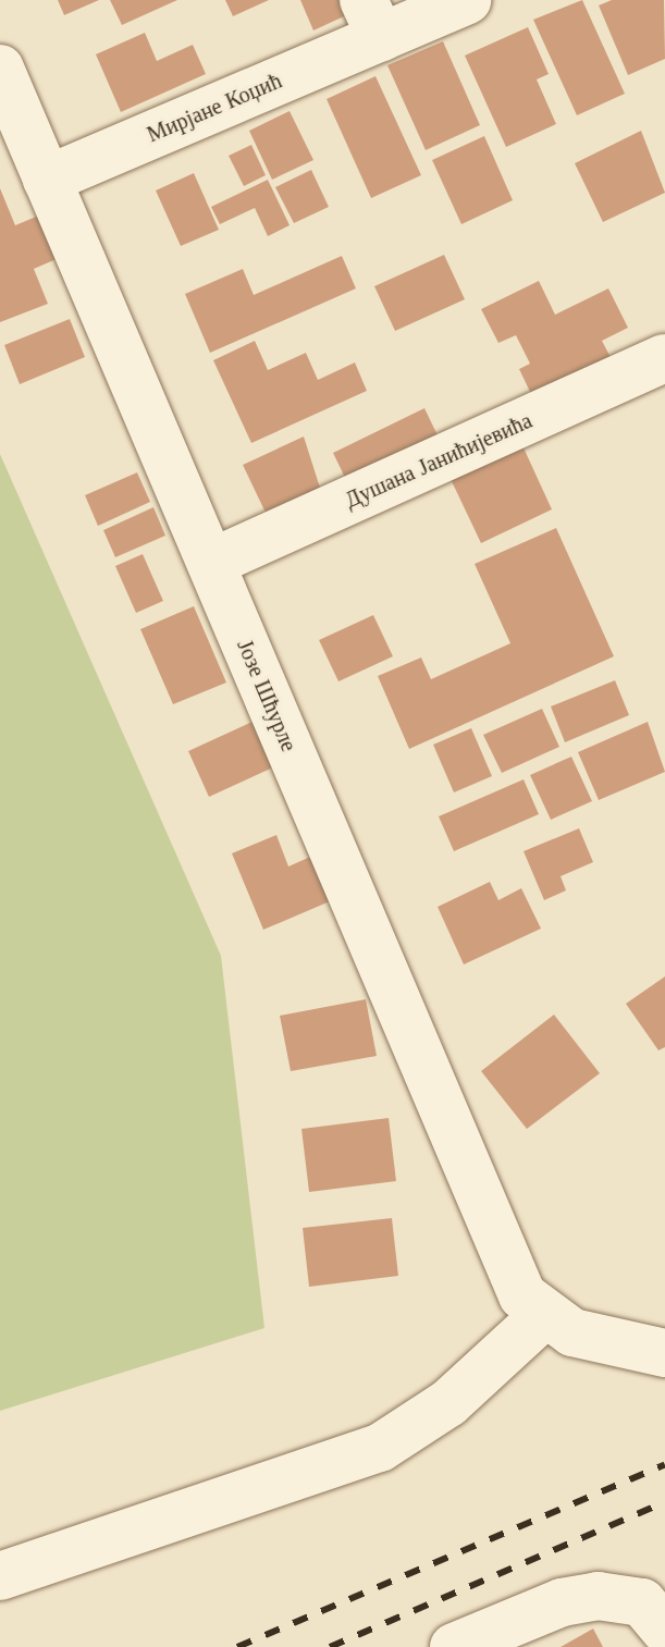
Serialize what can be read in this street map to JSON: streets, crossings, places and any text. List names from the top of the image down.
{
  "streets": {
    "street": ["Мирјане Коџић", "Душана Јанићијевића", "Јозе Шћурле"]
  },
  "crossings": [
    ["Мирјане Коџић", "Јозе Шћурле"],
    ["Душана Јанићијевића", "Јозе Шћурле"]
  ]
}
